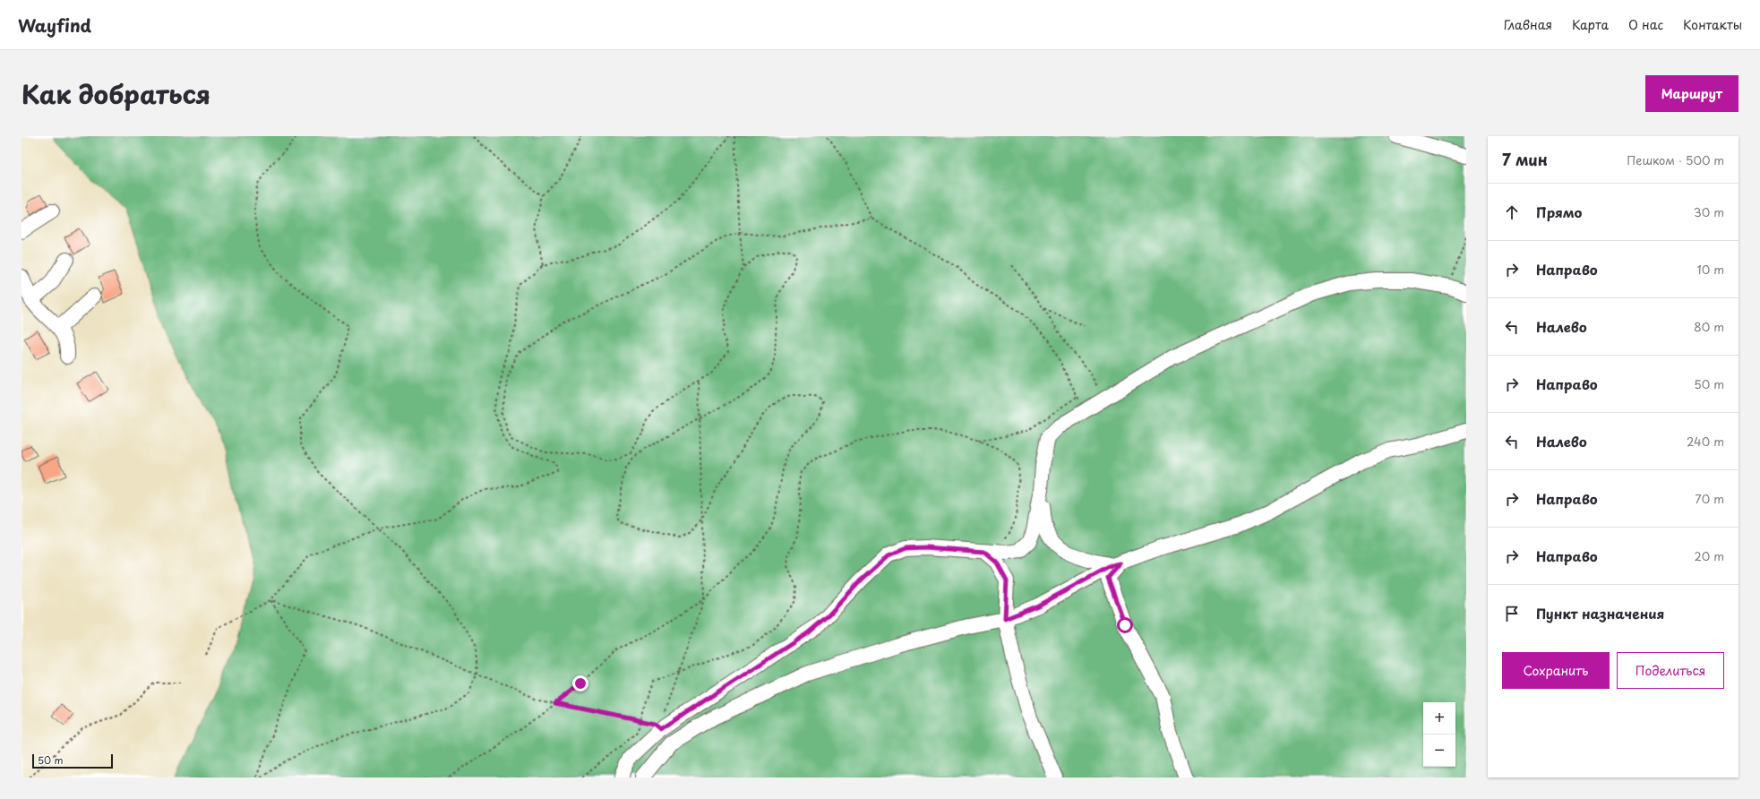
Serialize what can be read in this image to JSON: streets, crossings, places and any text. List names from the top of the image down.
{
  "scale_bar": "50 m",
  "page": {
    "header": "Wayfind",
    "nav": [
      "Главная",
      "Карта",
      "О нас",
      "Контакты"
    ],
    "title": "Как добраться",
    "buttons": [
      "Маршрут",
      ["Сохранить", "Поделиться"]
    ],
    "heading": ["7 мин", "Пешком · 500 m"],
    "list": [
      ["Прямо", "30 m"],
      ["Направо", "10 m"],
      ["Налево", "80 m"],
      ["Направо", "50 m"],
      ["Налево", "240 m"],
      ["Направо", "70 m"],
      ["Направо", "20 m"],
      "Пункт назначения"
    ],
    "map_buttons": ["+", "−"],
    "scale": "50 m"
  }
}
